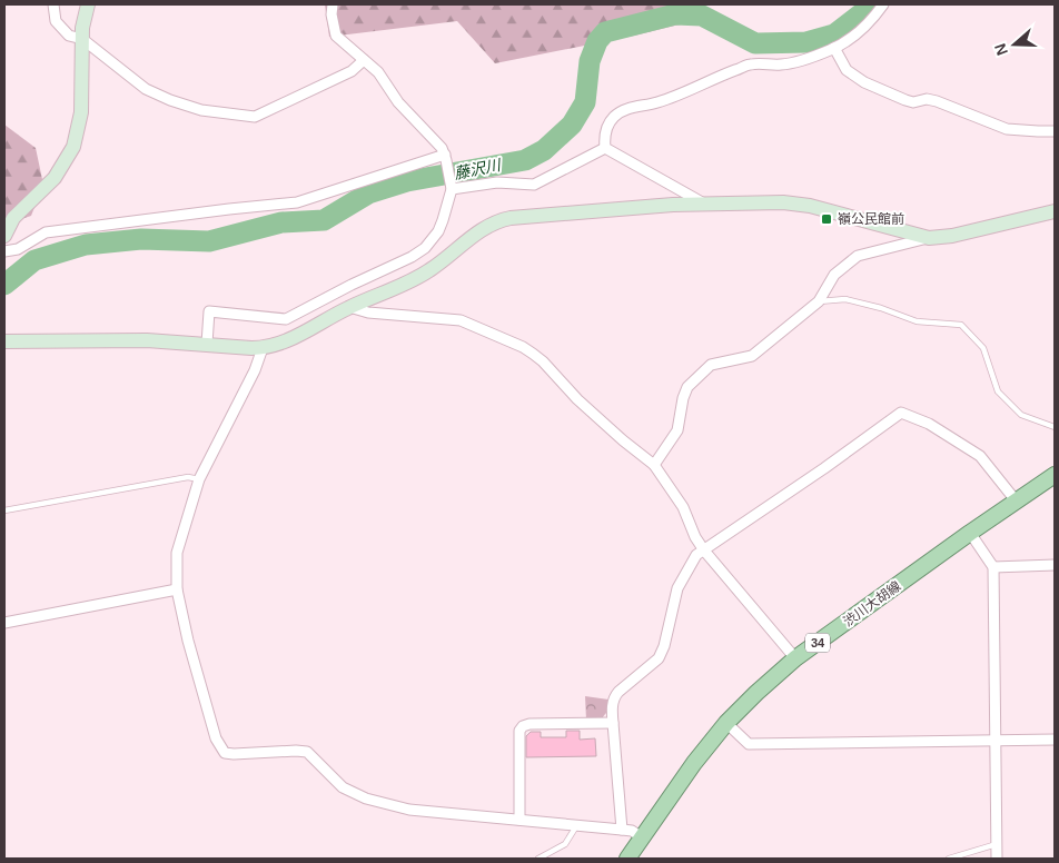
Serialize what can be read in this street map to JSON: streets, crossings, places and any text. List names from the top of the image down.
{
  "streets": {
    "main road": ["渋川大胡線", "34"]
  },
  "water": ["藤沢川"],
  "places": {
    "transit": ["嶺公民館前"]
  },
  "north": "left"
}
